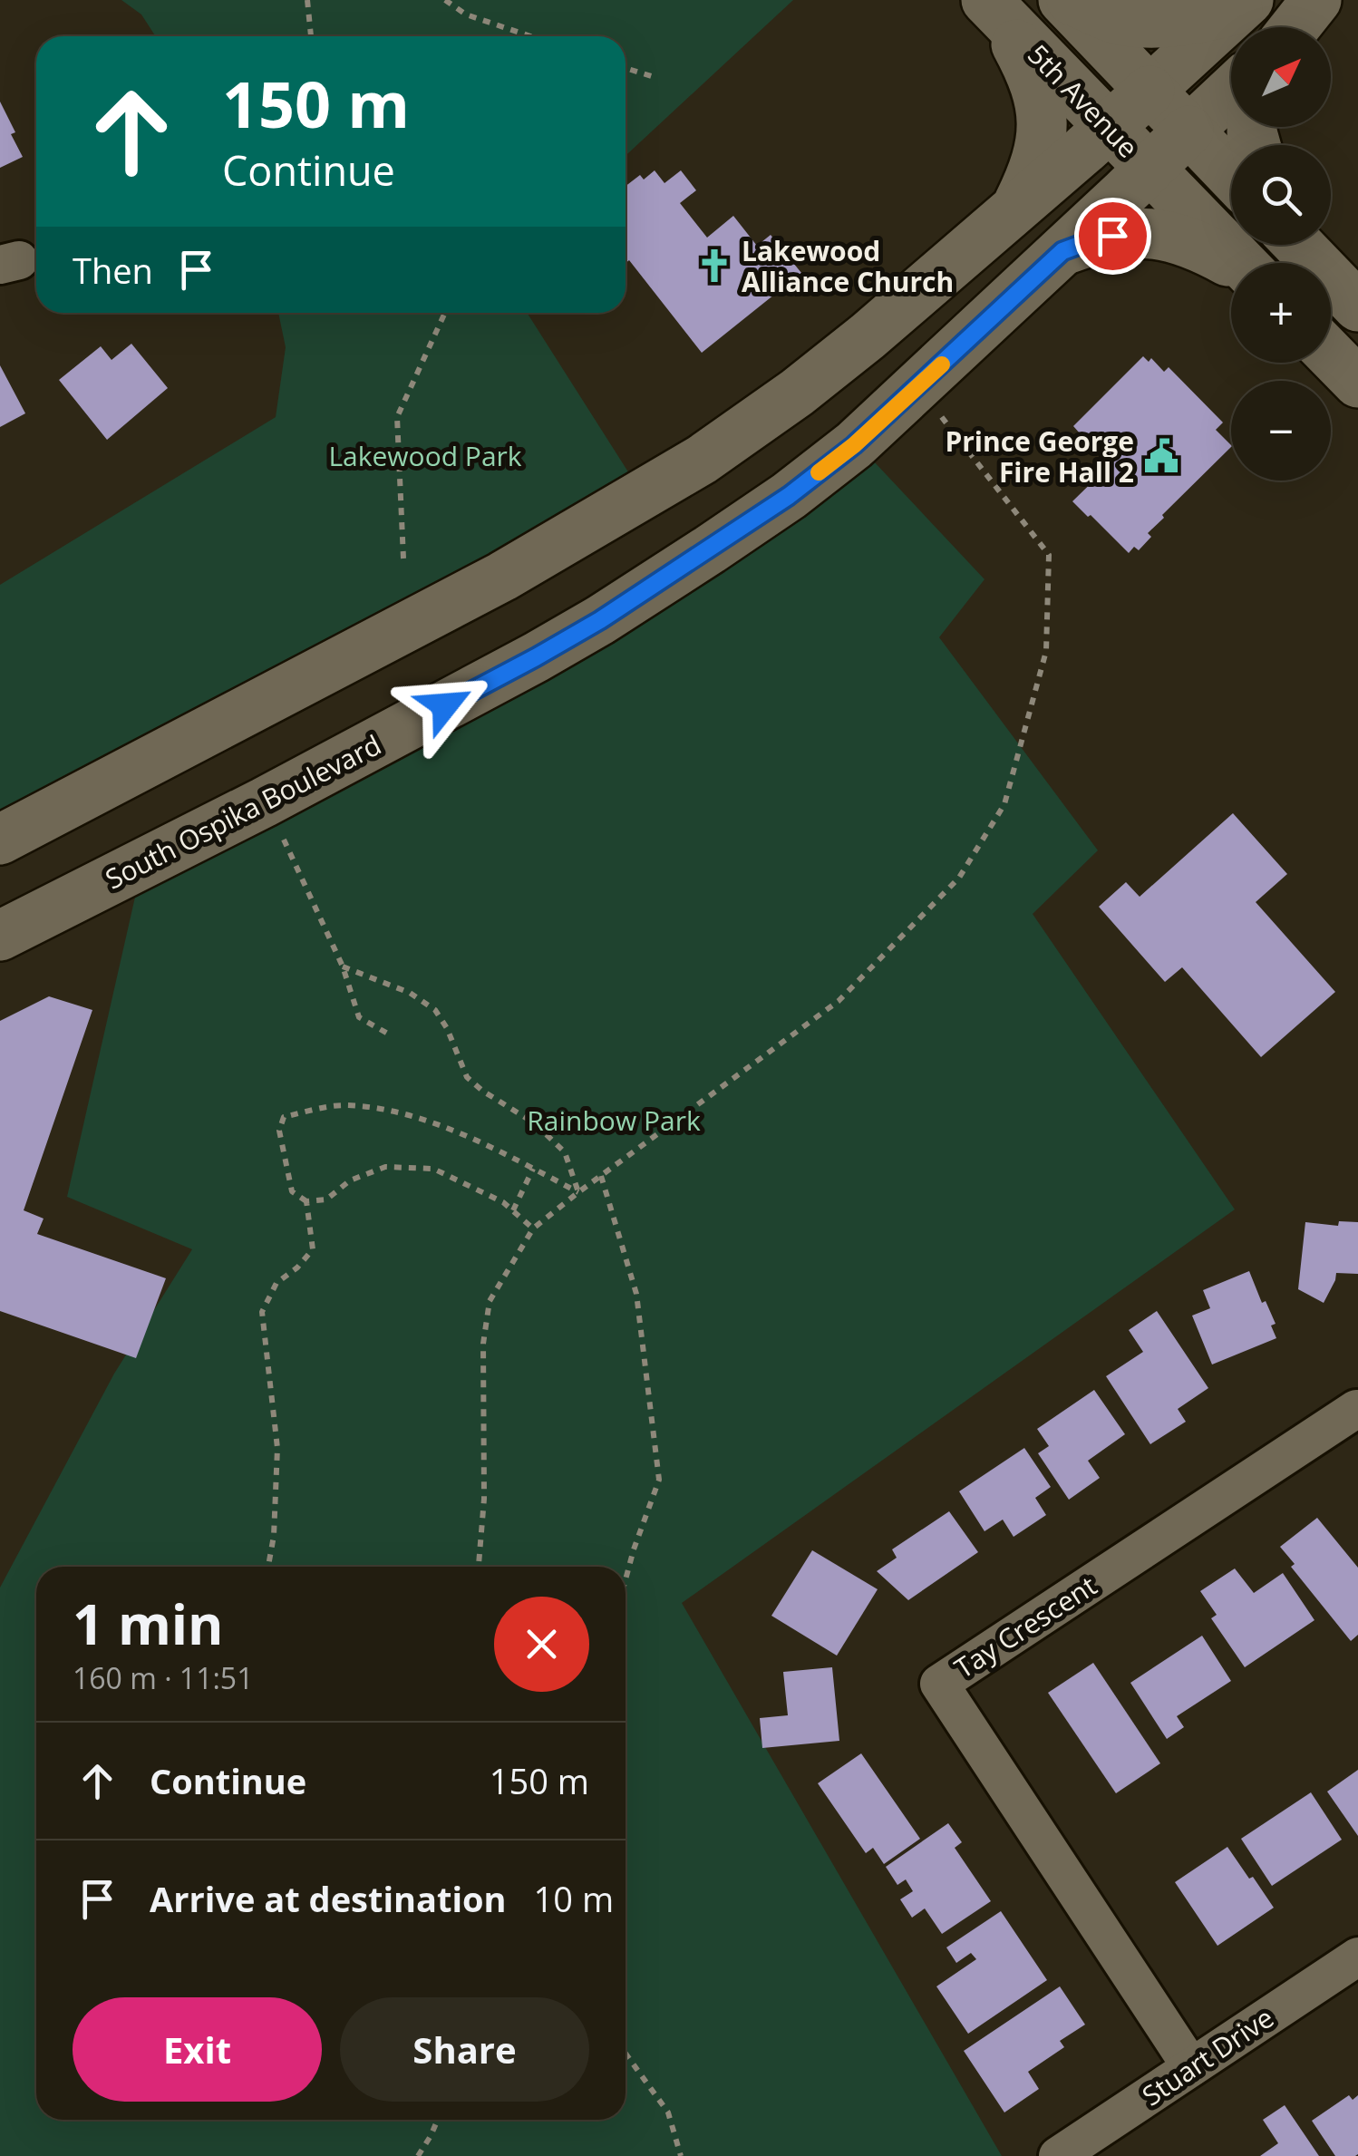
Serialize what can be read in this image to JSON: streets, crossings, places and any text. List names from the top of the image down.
{
  "streets": {
    "main road": ["5th Avenue", "South Ospika Boulevard"],
    "street": ["Tay Crescent", "Stuart Drive"]
  },
  "crossings": [
    ["5th Avenue", "South Ospika Boulevard"],
    ["Tay Crescent", "Stuart Drive"]
  ],
  "parks": ["Lakewood Park", "Rainbow Park"],
  "places": {
    "church": ["Lakewood Alliance Church"],
    "public building": ["Prince George Fire Hall 2"]
  },
  "north": "top right",
  "page": {
    "map_buttons": ["+", "−"],
    "turn": ["150 m", "Continue"],
    "then": "Then",
    "heading": ["1 min", "160 m · 11:51"],
    "list": [
      {
        "name": "Continue",
        "value": "150 m"
      },
      {
        "name": "Arrive at destination",
        "value": "10 m"
      }
    ],
    "buttons": ["Exit", "Share"]
  }
}
